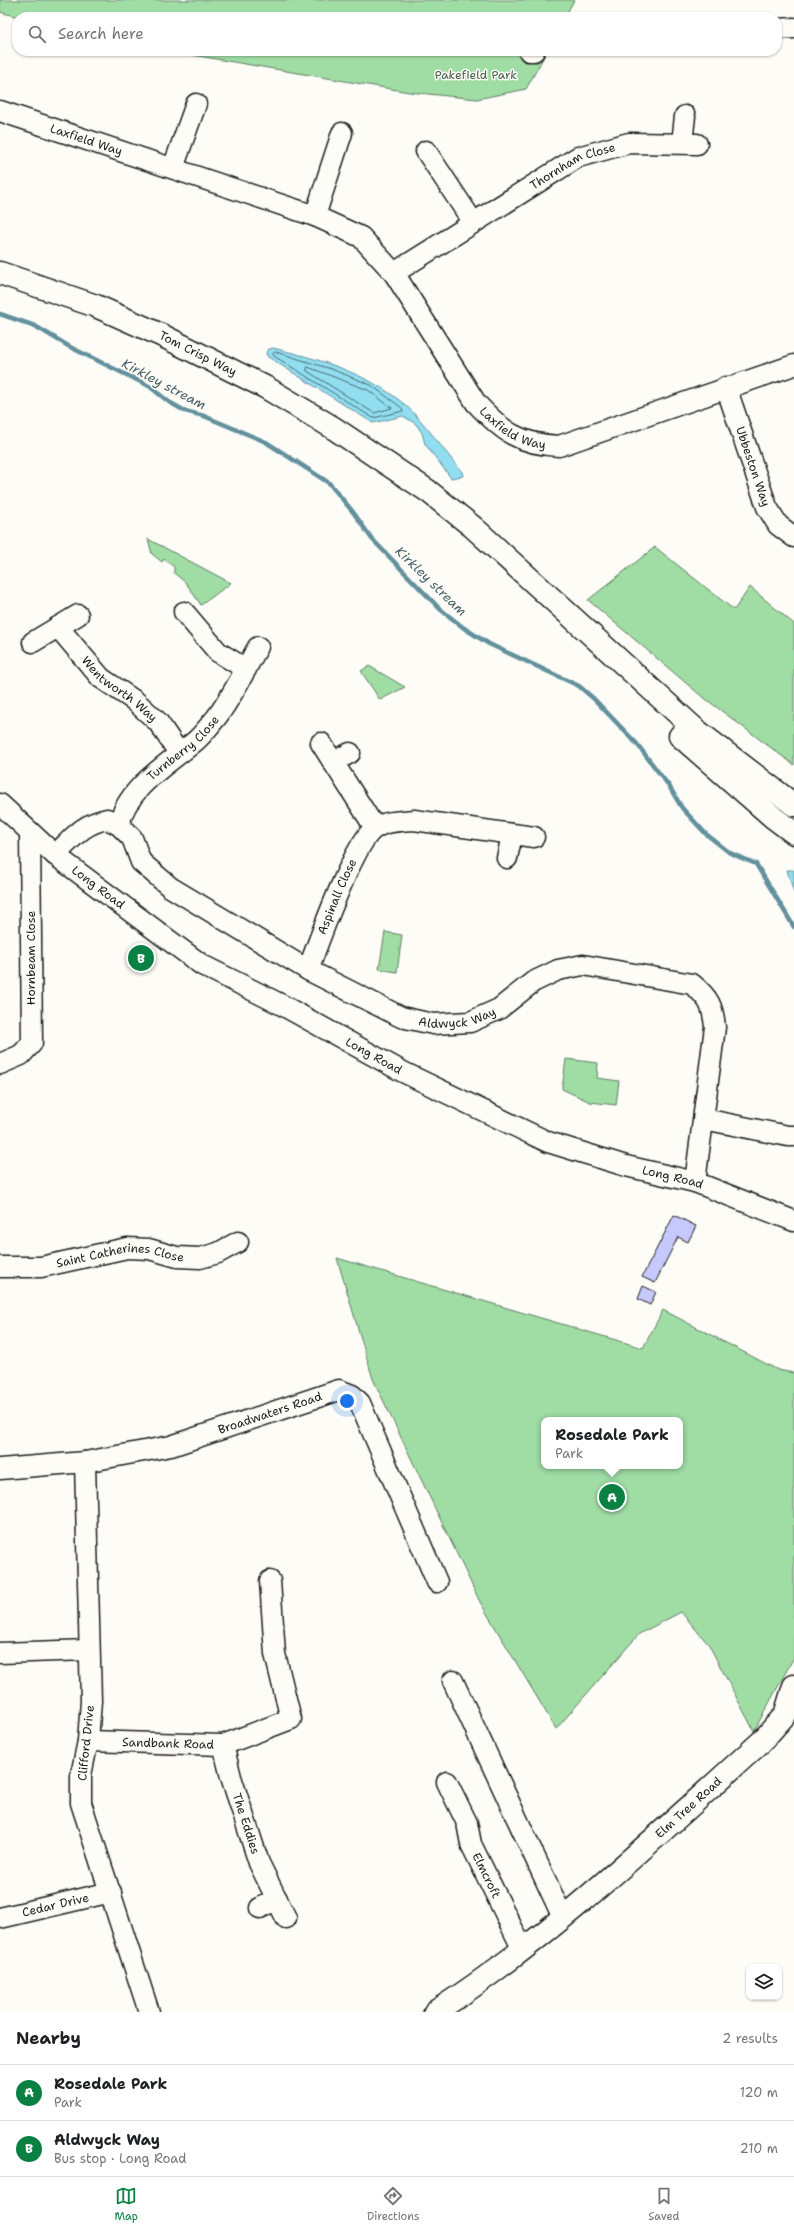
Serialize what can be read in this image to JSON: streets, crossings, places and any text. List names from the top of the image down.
{
  "streets": {
    "highway": ["Tom Crisp Way", "Elm Tree Road"],
    "street": [
      "Laxfield Way",
      "Thornham Close",
      "Ubbeston Way",
      "Wentworth Way",
      "Turnberry Close",
      "Long Road",
      "Aspinall Close",
      "Hornbeam Close",
      "Aldwyck Way",
      "Saint Catherines Close",
      "Broadwaters Road",
      "Clifford Drive",
      "Sandbank Road",
      "The Eddies",
      "Elmcroft",
      "Cedar Drive"
    ]
  },
  "crossings": [
    ["Laxfield Way", "Thornham Close"],
    ["Laxfield Way", "Ubbeston Way"],
    ["Wentworth Way", "Turnberry Close"],
    ["Turnberry Close", "Aldwyck Way"],
    ["Long Road", "Hornbeam Close"],
    ["Long Road", "Aldwyck Way"],
    ["Aspinall Close", "Aldwyck Way"],
    ["Broadwaters Road", "Clifford Drive"],
    ["Clifford Drive", "Sandbank Road"],
    ["Clifford Drive", "Cedar Drive"],
    ["Sandbank Road", "The Eddies"],
    ["Elm Tree Road", "Elmcroft"]
  ],
  "water": ["Kirkley stream"],
  "parks": ["Pakefield Park"],
  "page": {
    "search": "Search here",
    "pins": ["B", "A"],
    "popup": ["Rosedale Park", "Park"],
    "heading": ["Nearby", "2 results"],
    "list": [
      {
        "mark": "A",
        "name": "Rosedale Park",
        "note": "Park",
        "value": "120 m"
      },
      {
        "mark": "B",
        "name": "Aldwyck Way",
        "note": "Bus stop · Long Road",
        "value": "210 m"
      }
    ],
    "nav": ["Map", "Directions", "Saved"]
  }
}
